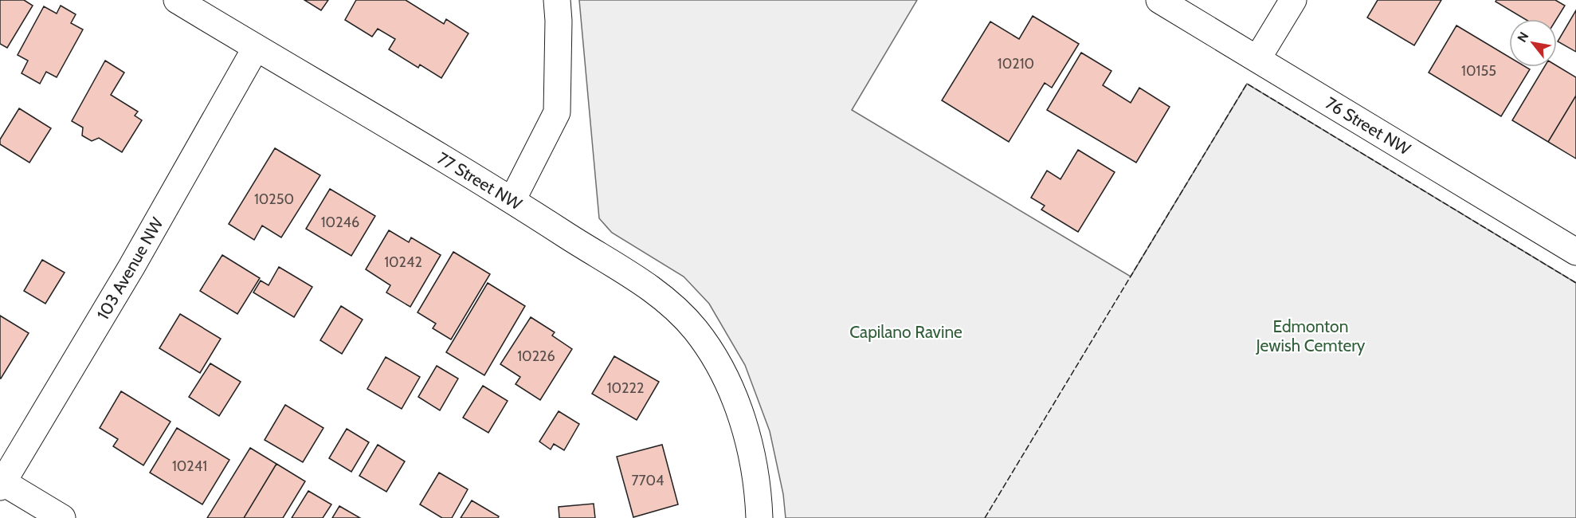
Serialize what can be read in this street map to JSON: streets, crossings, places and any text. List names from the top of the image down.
{
  "streets": {
    "street": ["76 Street NW", "77 Street NW", "103 Avenue NW"]
  },
  "crossings": [
    ["77 Street NW", "103 Avenue NW"]
  ],
  "parks": ["Edmonton Jewish Cemtery", "Capilano Ravine"],
  "house_numbers": [
    "10210",
    "10155",
    "10250",
    "10246",
    "10242",
    "10226",
    "10222",
    "10241",
    "7704"
  ],
  "north": "top left"
}
